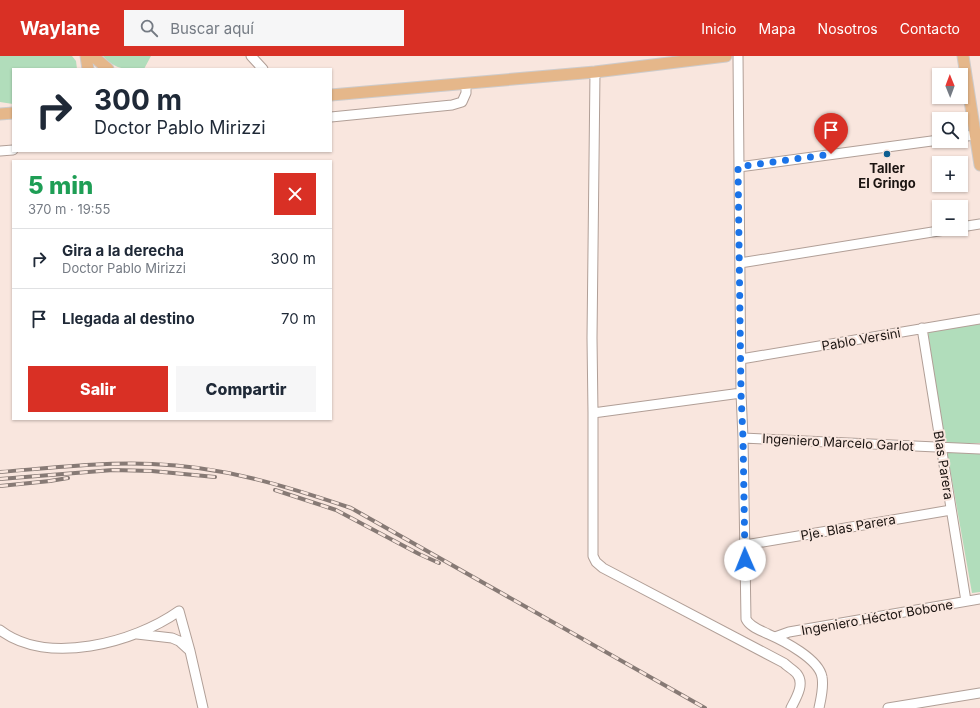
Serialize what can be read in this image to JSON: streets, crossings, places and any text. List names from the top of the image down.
{
  "streets": {
    "street": [
      "Pablo Versini",
      "Ingeniero Marcelo Garlot",
      "Blas Parera",
      "Pje. Blas Parera",
      "Ingeniero Héctor Bobone"
    ]
  },
  "crossings": [
    ["Pablo Versini", "Blas Parera"],
    ["Ingeniero Marcelo Garlot", "Blas Parera"],
    ["Blas Parera", "Pje. Blas Parera"],
    ["Blas Parera", "Ingeniero Héctor Bobone"]
  ],
  "places": ["Taller El Gringo"],
  "north": "top",
  "page": {
    "header": "Waylane",
    "search": "Buscar aquí",
    "nav": [
      "Inicio",
      "Mapa",
      "Nosotros",
      "Contacto"
    ],
    "map_buttons": ["+", "−"],
    "turn": ["300 m", "Doctor Pablo Mirizzi"],
    "heading": ["5 min", "370 m · 19:55"],
    "list": [
      {
        "name": "Gira a la derecha",
        "note": "Doctor Pablo Mirizzi",
        "value": "300 m"
      },
      {
        "name": "Llegada al destino",
        "value": "70 m"
      }
    ],
    "buttons": ["Salir", "Compartir"]
  }
}
